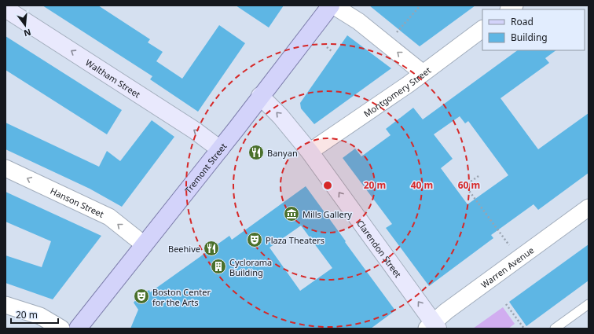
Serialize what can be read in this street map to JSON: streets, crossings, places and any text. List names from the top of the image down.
{
  "streets": {
    "main road": ["Waltham Street", "Tremont Street", "Clarendon Street"],
    "street": ["Montgomery Street", "Hanson Street", "Warren Avenue"]
  },
  "crossings": [
    ["Waltham Street", "Tremont Street"],
    ["Montgomery Street", "Clarendon Street"],
    ["Tremont Street", "Hanson Street"],
    ["Tremont Street", "Clarendon Street"],
    ["Clarendon Street", "Warren Avenue"]
  ],
  "one_way": ["Waltham Street", "Clarendon Street"],
  "places": {
    "restaurant": ["Banyan", "Beehive"],
    "museum": ["Mills Gallery"],
    "theatre": ["Plaza Theaters", "Boston Center for the Arts"],
    "building": ["Cyclorama Building"]
  },
  "legend": ["Road", "Building"],
  "scale_bar": "20 m",
  "north": "bottom",
  "rings": ["20 m", "40 m", "60 m"]
}
